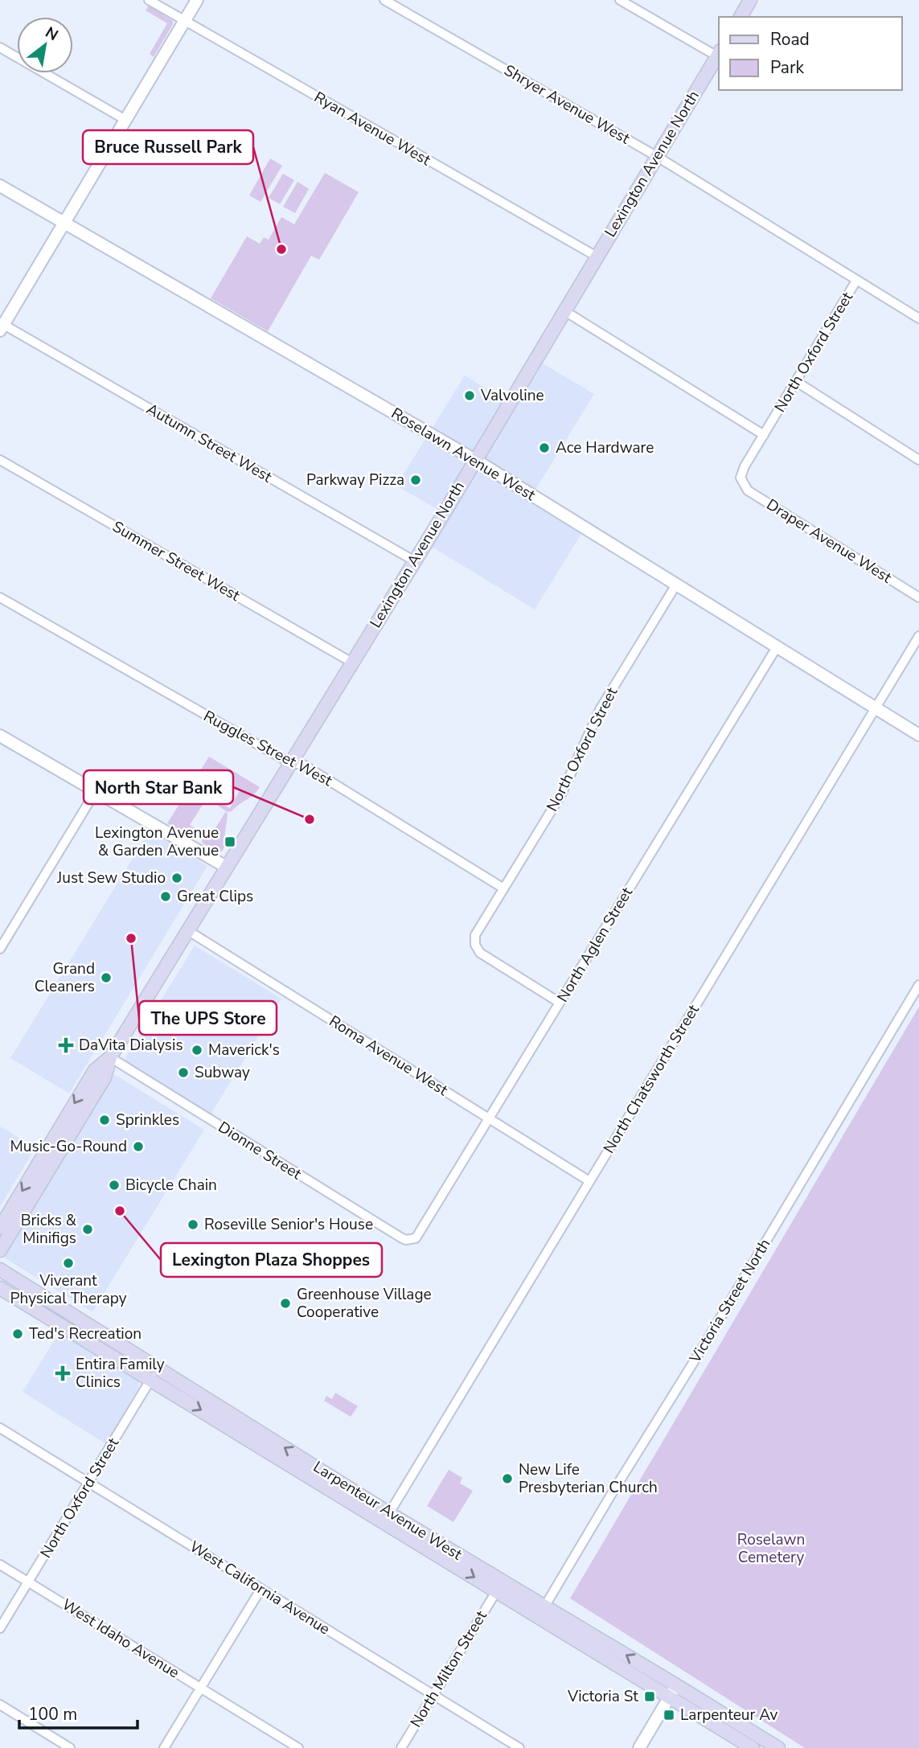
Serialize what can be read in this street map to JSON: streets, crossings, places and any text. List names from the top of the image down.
{
  "streets": {
    "main road": ["Lexington Avenue North", "Larpenteur Avenue West"],
    "street": [
      "Shryer Avenue West",
      "Ryan Avenue West",
      "North Oxford Street",
      "Autumn Street West",
      "Roselawn Avenue West",
      "Draper Avenue West",
      "Summer Street West",
      "Ruggles Street West",
      "North Aglen Street",
      "Roma Avenue West",
      "North Chatsworth Street",
      "Dionne Street",
      "Victoria Street North",
      "West California Avenue",
      "West Idaho Avenue",
      "North Milton Street"
    ]
  },
  "crossings": [
    ["Shryer Avenue West", "Lexington Avenue North"],
    ["Shryer Avenue West", "North Oxford Street"],
    ["Ryan Avenue West", "Lexington Avenue North"],
    ["Lexington Avenue North", "Autumn Street West"],
    ["Lexington Avenue North", "Roselawn Avenue West"],
    ["Lexington Avenue North", "Summer Street West"],
    ["Lexington Avenue North", "Ruggles Street West"],
    ["Lexington Avenue North", "Roma Avenue West"],
    ["Lexington Avenue North", "Dionne Street"],
    ["North Oxford Street", "Roselawn Avenue West"],
    ["North Oxford Street", "Draper Avenue West"],
    ["North Oxford Street", "Ruggles Street West"],
    ["North Oxford Street", "North Aglen Street"],
    ["North Oxford Street", "Larpenteur Avenue West"],
    ["North Oxford Street", "West California Avenue"],
    ["North Oxford Street", "West Idaho Avenue"],
    ["Roselawn Avenue West", "North Aglen Street"],
    ["Roselawn Avenue West", "North Chatsworth Street"],
    ["North Aglen Street", "Roma Avenue West"],
    ["North Aglen Street", "Dionne Street"],
    ["Roma Avenue West", "North Chatsworth Street"],
    ["North Chatsworth Street", "Larpenteur Avenue West"],
    ["Victoria Street North", "Larpenteur Avenue West"],
    ["Larpenteur Avenue West", "North Milton Street"],
    ["West California Avenue", "North Milton Street"]
  ],
  "parks": ["Roselawn Cemetery"],
  "places": {
    "other": [
      "Bruce Russell Park",
      "Valvoline",
      "Ace Hardware",
      "Parkway Pizza",
      "North Star Bank",
      "Just Sew Studio",
      "Great Clips",
      "The UPS Store",
      "Grand Cleaners",
      "Maverick's",
      "Subway",
      "Sprinkles",
      "Music-Go-Round",
      "Bicycle Chain",
      "Lexington Plaza Shoppes",
      "Roseville Senior's House",
      "Bricks & Minifigs",
      "Viverant Physical Therapy",
      "Greenhouse Village Cooperative",
      "Ted's Recreation",
      "New Life Presbyterian Church"
    ],
    "transit": ["Lexington Avenue & Garden Avenue", "Victoria St", "Larpenteur Av"],
    "health": ["DaVita Dialysis", "Entira Family Clinics"]
  },
  "legend": ["Road", "Park"],
  "scale_bar": "100 m",
  "north": "top right"
}
